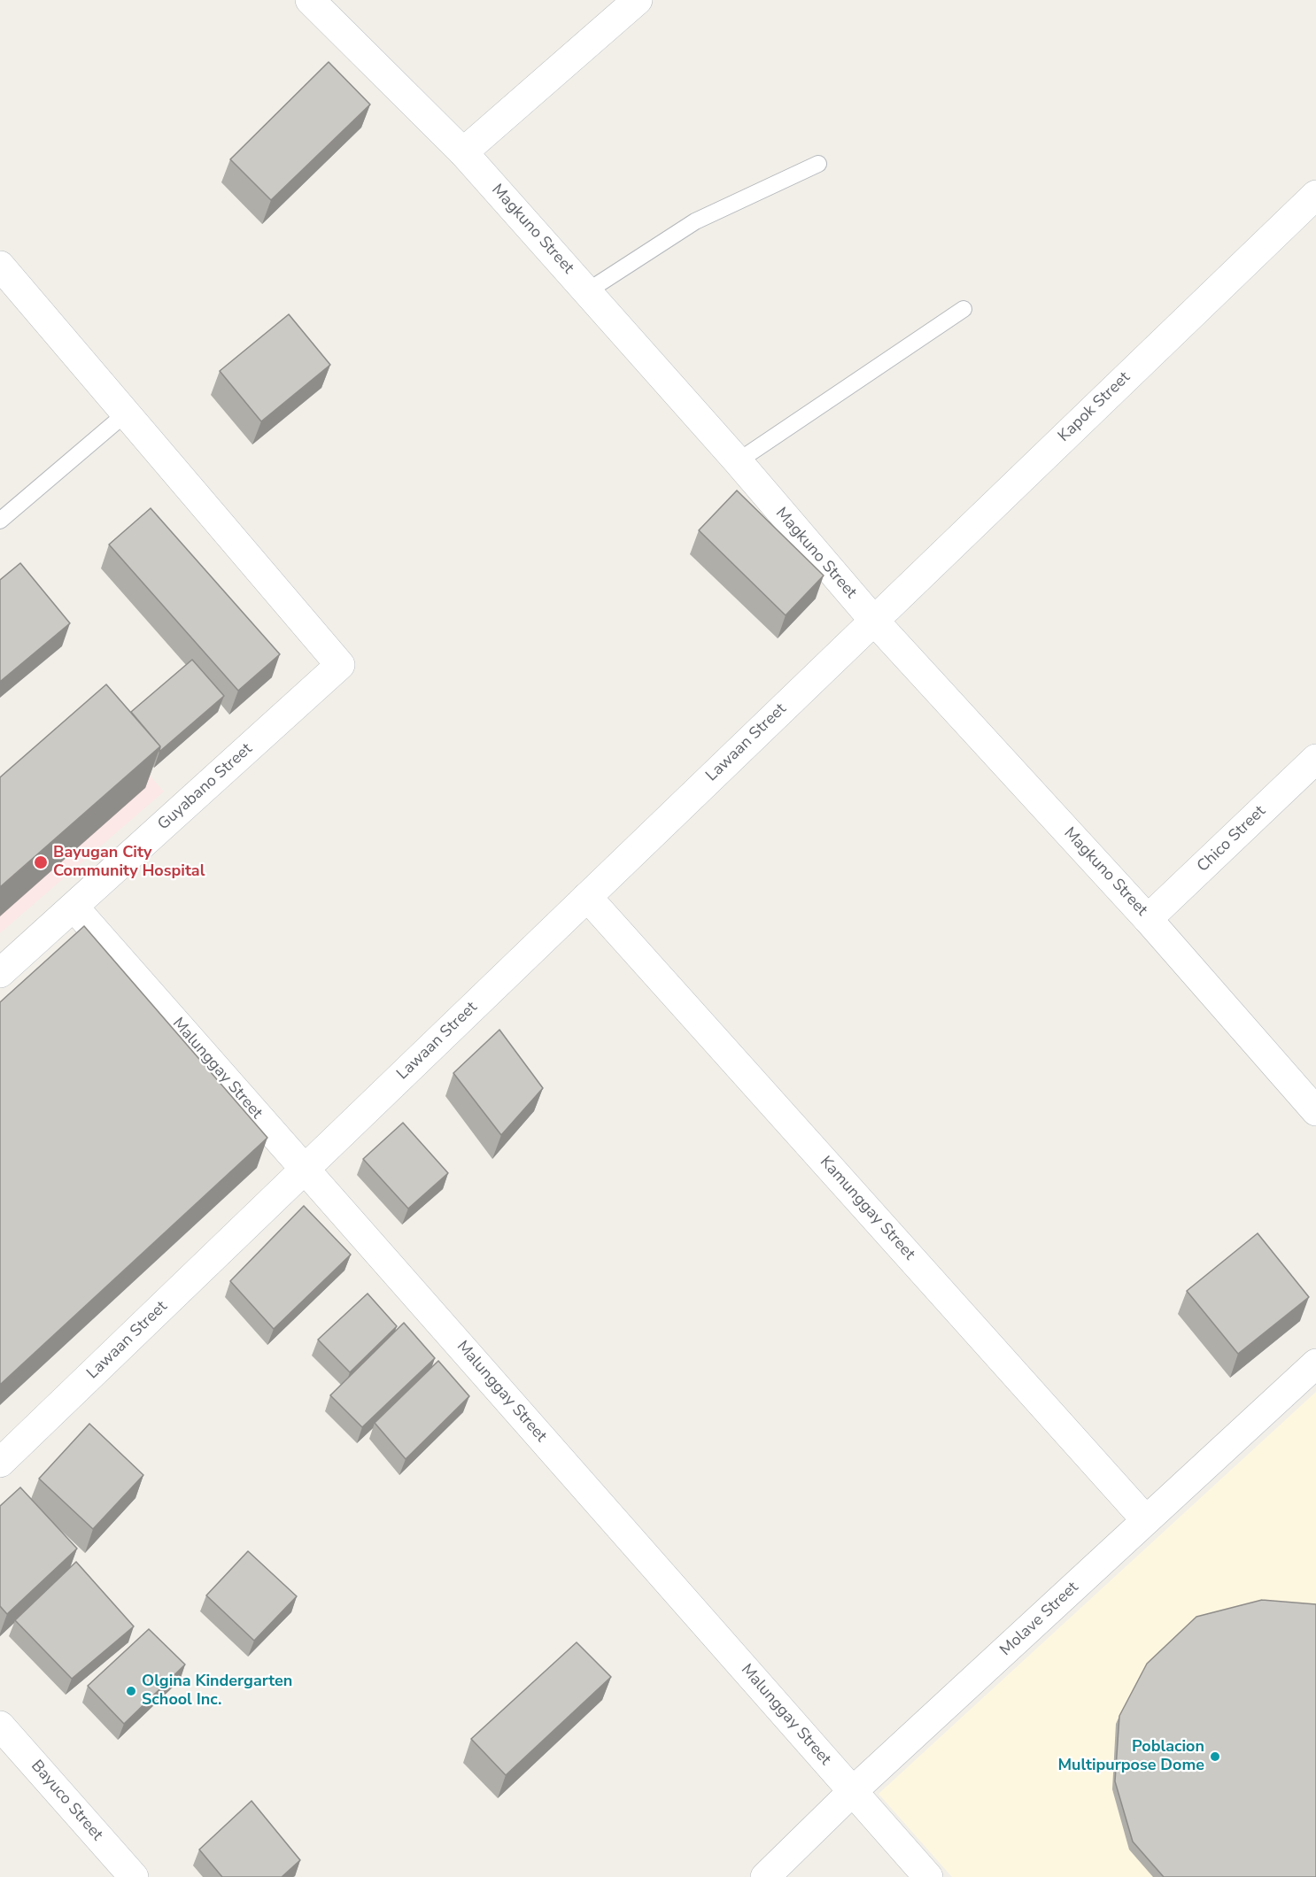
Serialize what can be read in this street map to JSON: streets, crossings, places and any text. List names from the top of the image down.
{
  "streets": {
    "street": [
      "Magkuno Street",
      "Kapok Street",
      "Lawaan Street",
      "Guyabano Street",
      "Chico Street",
      "Malunggay Street",
      "Kamunggay Street",
      "Molave Street",
      "Bayuco Street"
    ]
  },
  "crossings": [
    ["Magkuno Street", "Kapok Street"],
    ["Magkuno Street", "Lawaan Street"],
    ["Magkuno Street", "Chico Street"],
    ["Kapok Street", "Lawaan Street"],
    ["Lawaan Street", "Malunggay Street"],
    ["Lawaan Street", "Kamunggay Street"],
    ["Guyabano Street", "Malunggay Street"],
    ["Malunggay Street", "Molave Street"],
    ["Kamunggay Street", "Molave Street"]
  ],
  "places": ["Bayugan City Community Hospital", "Olgina Kindergarten School Inc.", "Poblacion Multipurpose Dome"]
}
